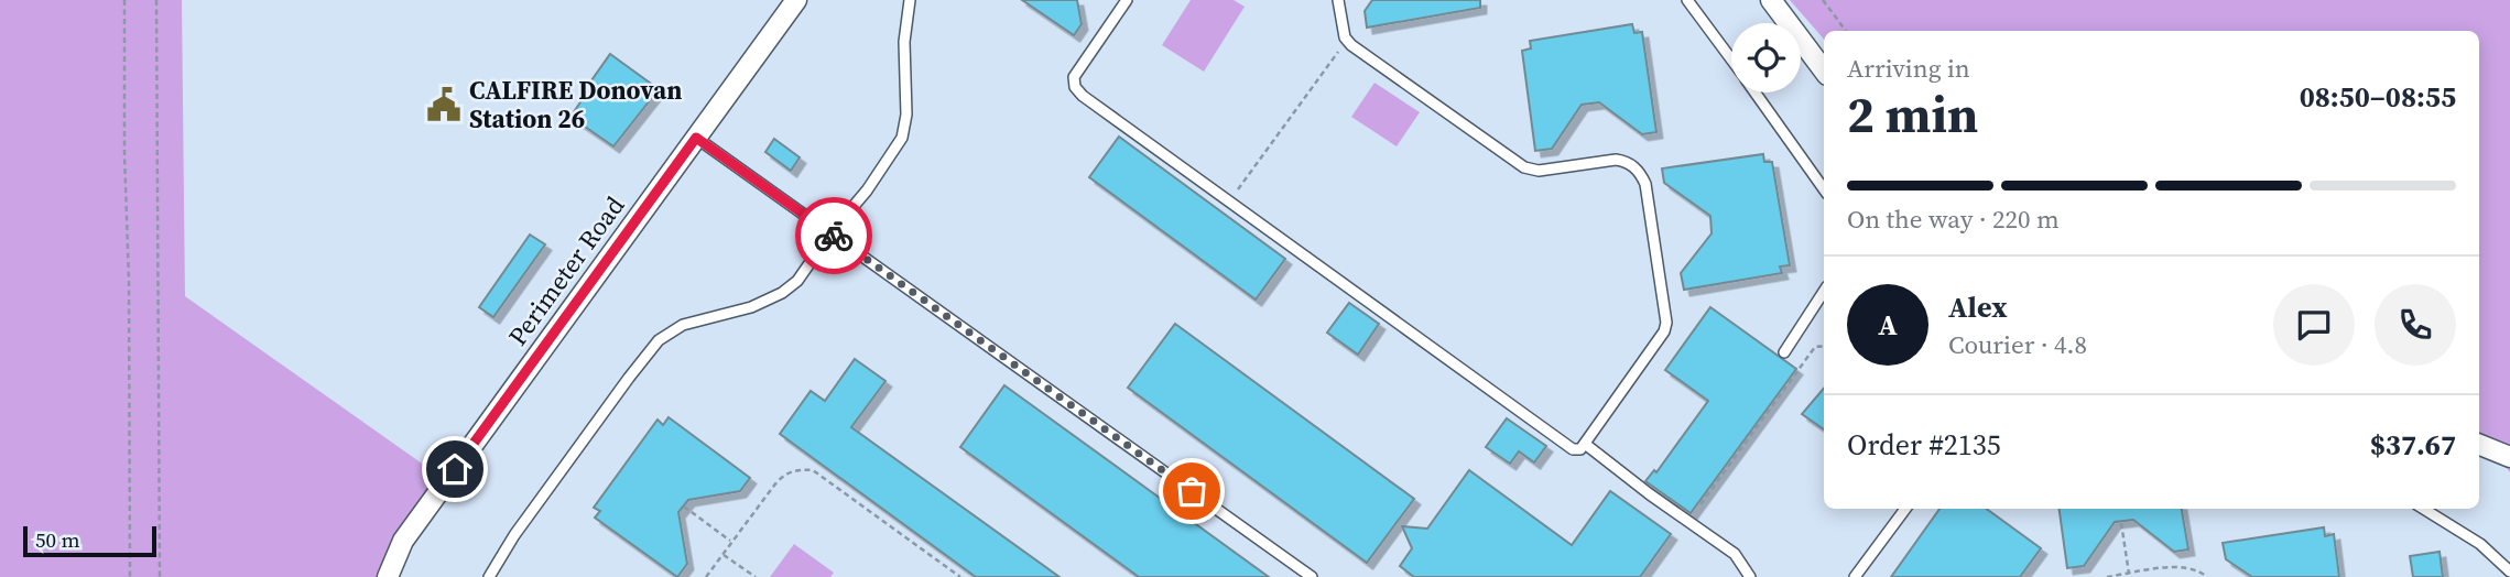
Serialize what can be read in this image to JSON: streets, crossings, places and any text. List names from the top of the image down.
{
  "streets": {
    "street": ["Perimeter Road"]
  },
  "places": {
    "public building": ["CALFIRE Donovan Station 26"]
  },
  "scale_bar": "50 m",
  "page": {
    "heading": ["2 min", "Arriving in", "08:50–08:55"],
    "panel": [
      "Alex",
      "Courier · 4.8",
      "Order #2135",
      "$37.67"
    ],
    "bar": "On the way · 220 m",
    "round": "A",
    "scale": "50 m"
  }
}
